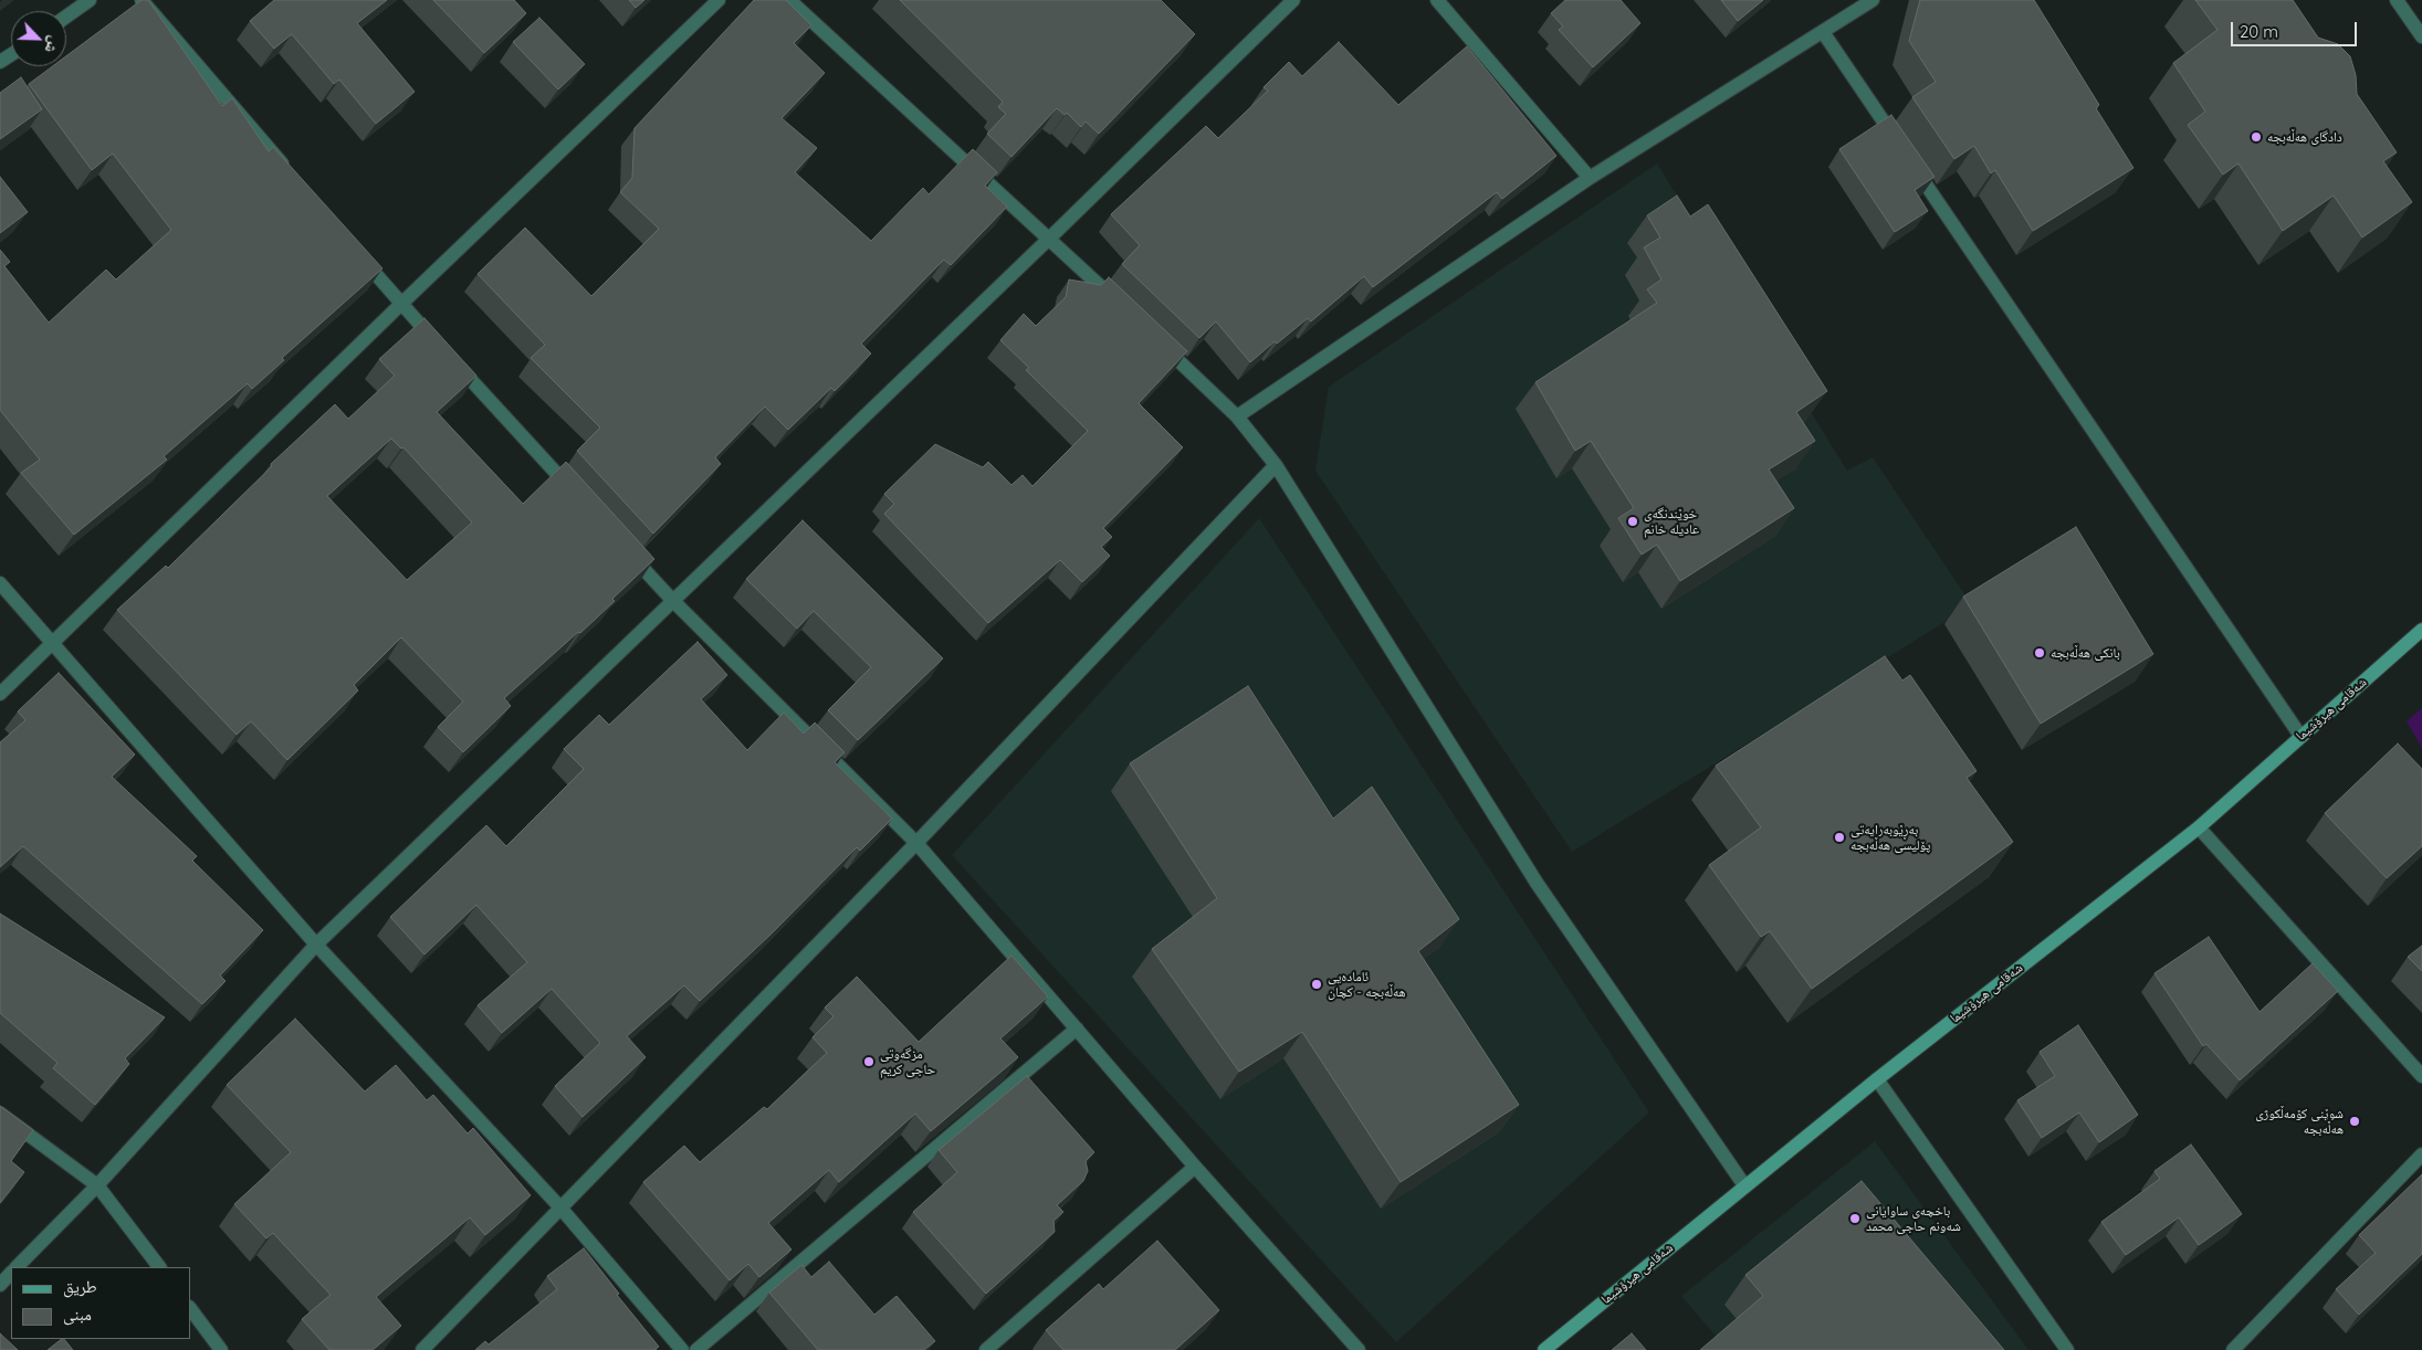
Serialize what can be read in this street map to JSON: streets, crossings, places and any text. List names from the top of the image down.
{
  "streets": {
    "main road": ["شەقامی هیرۆشیما"]
  },
  "places": [
    "دادگای هەڵەبجە",
    "خوێندنگەی عادیلە خانم",
    "بانکی هەڵەبجە",
    "بەڕێوبەرایەتی پۆلیسی هەڵەبجە",
    "ئامادەیی هەڵەبجە - کچان",
    "مزگە‌وتی حاجی كریم",
    "شوێنی کۆمەڵکوژی هەڵەبجە",
    "باخچە‌ی ساوایانی شە‌ونم حاجی محمد"
  ],
  "legend": ["طريق", "مبنى"],
  "scale_bar": "20 m",
  "north": "bottom right"
}
